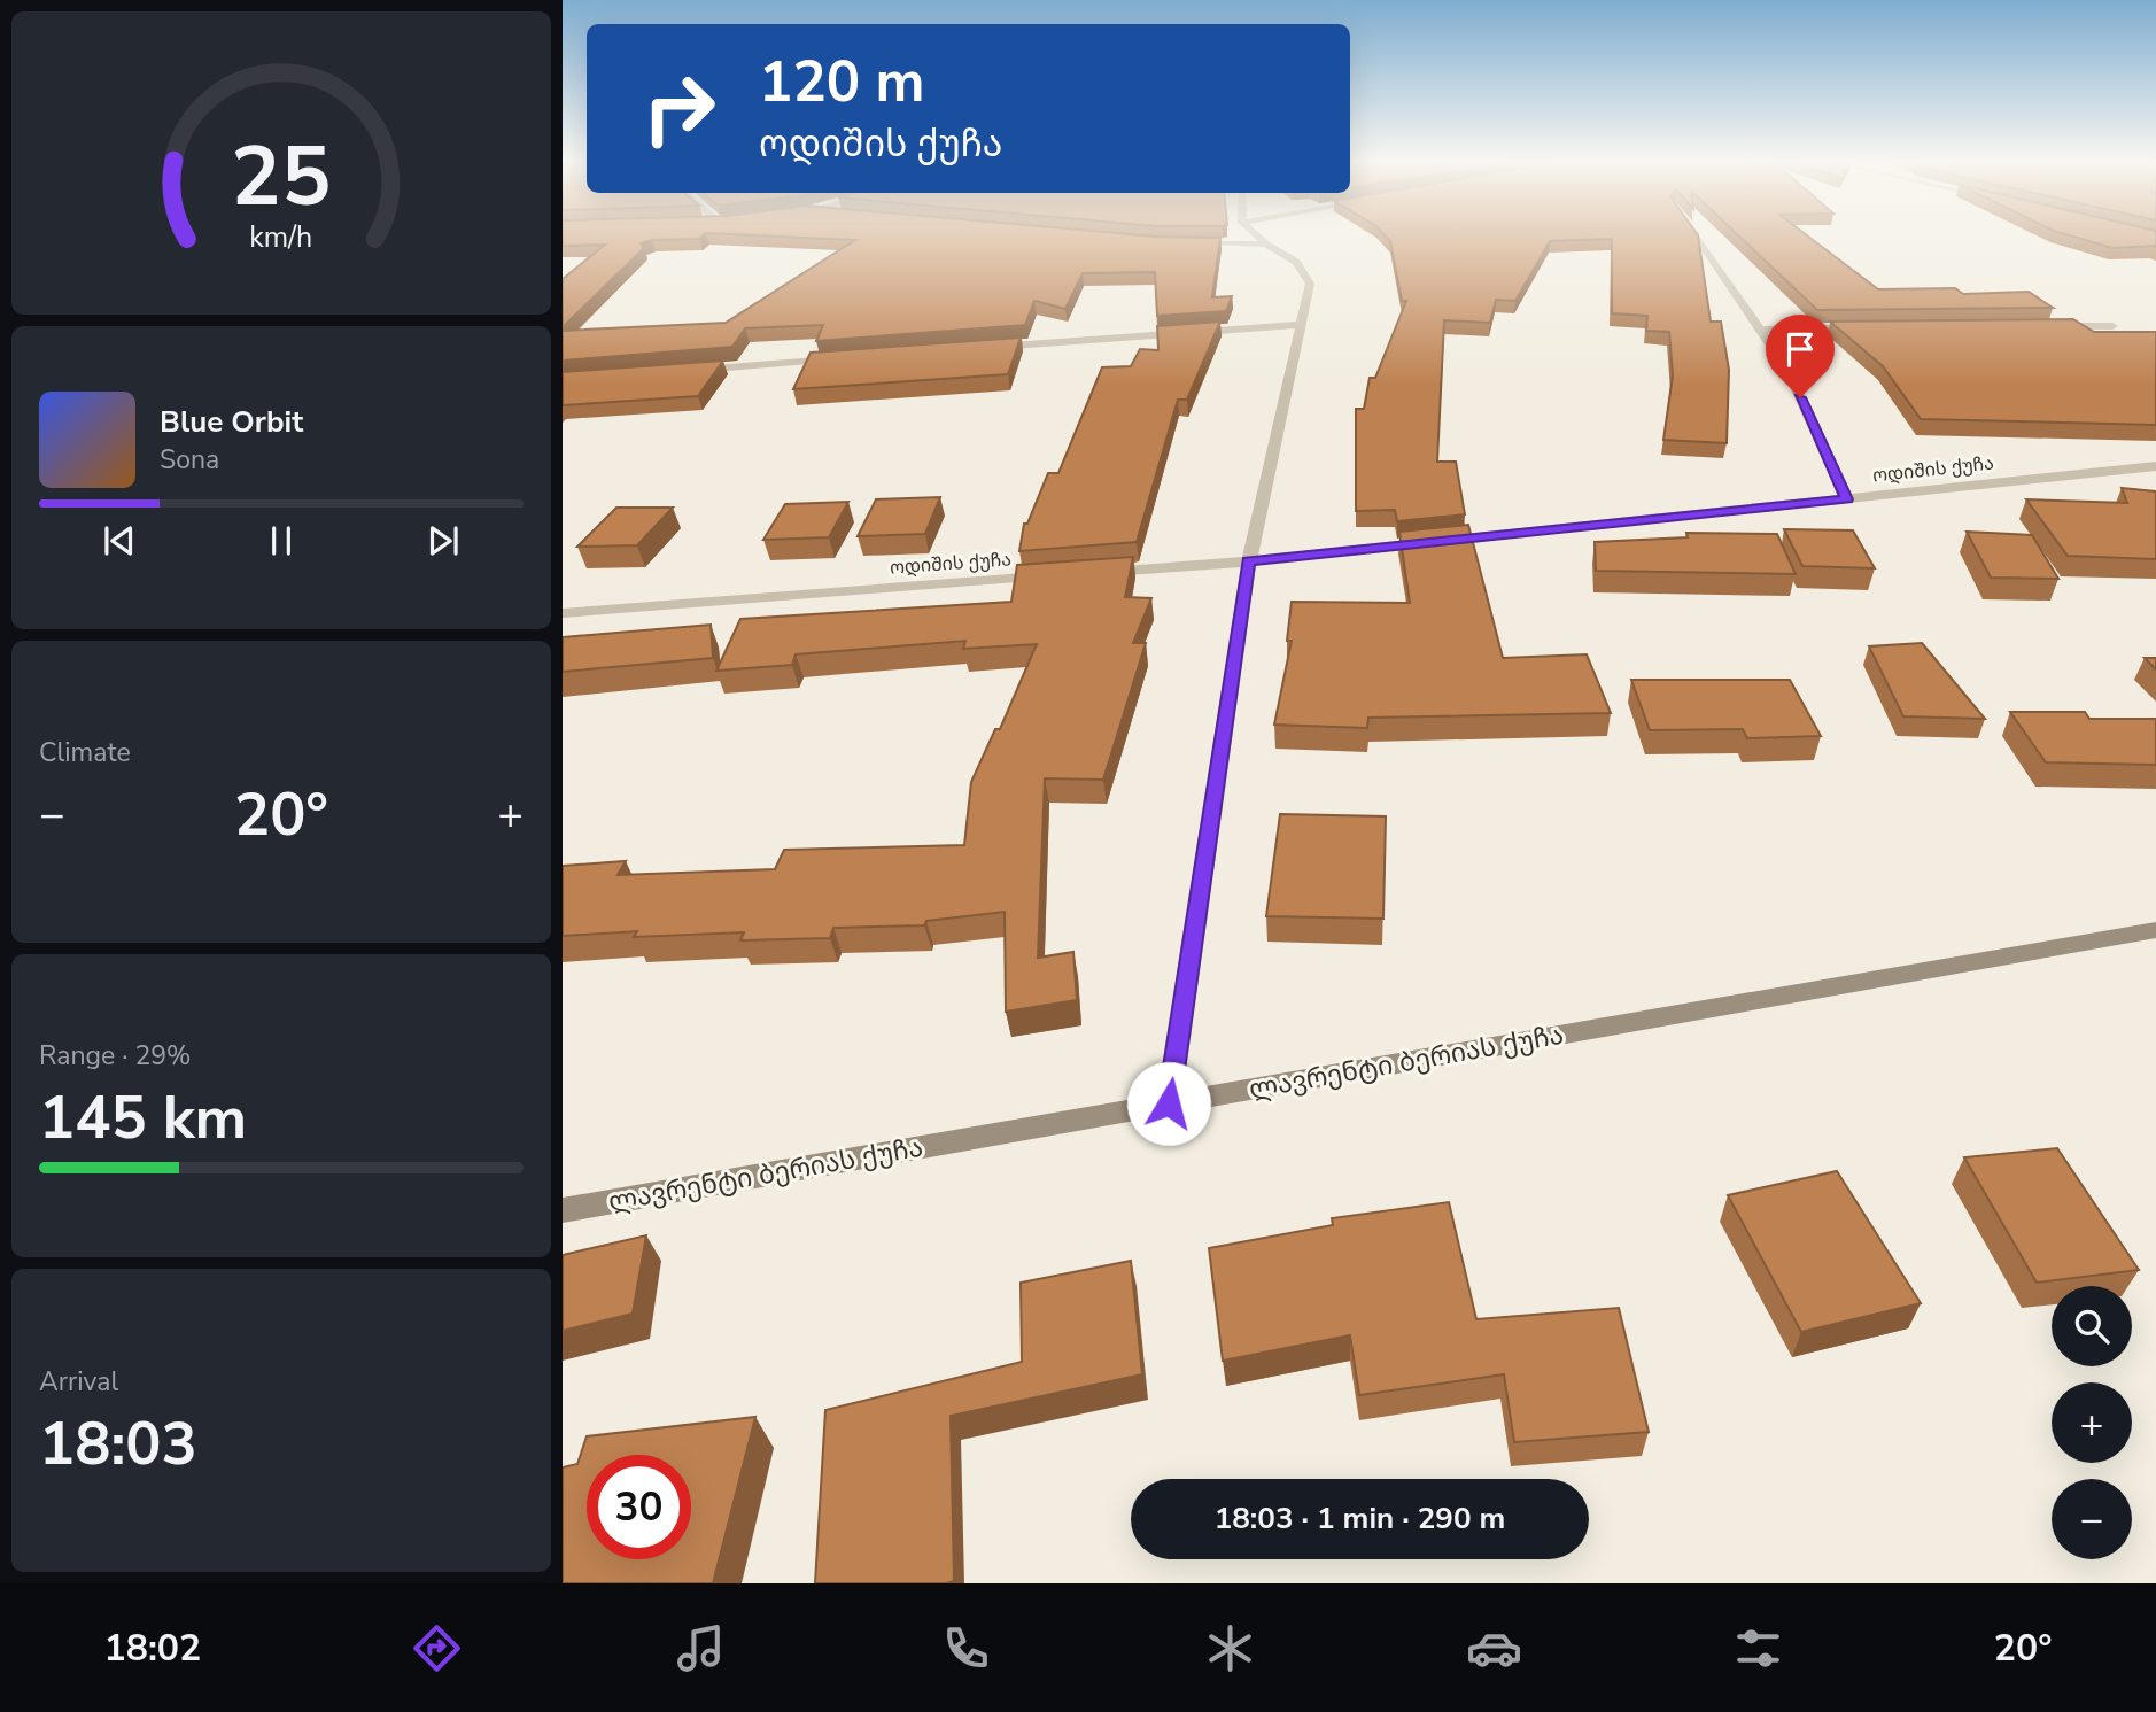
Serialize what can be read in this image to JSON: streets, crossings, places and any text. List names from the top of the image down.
{
  "streets": {
    "main road": ["ლავრენტი ბერიას ქუჩა"],
    "street": ["ოდიშის ქუჩა"]
  },
  "page": {
    "turn": ["120 m", "ოდიშის ქუჩა"],
    "song": ["Blue Orbit", "Sona"],
    "tile": [
      "Climate",
      ["Range · 29%", "145 km"],
      ["Arrival", "18:03"]
    ],
    "heat": ["−", "20°", "+"],
    "map_buttons": ["+", "−"],
    "limit": "30",
    "trip": "18:03 · 1 min · 290 m",
    "tabs": ["18:02", "20°"],
    "gauge": ["25", "km/h"]
  }
}
